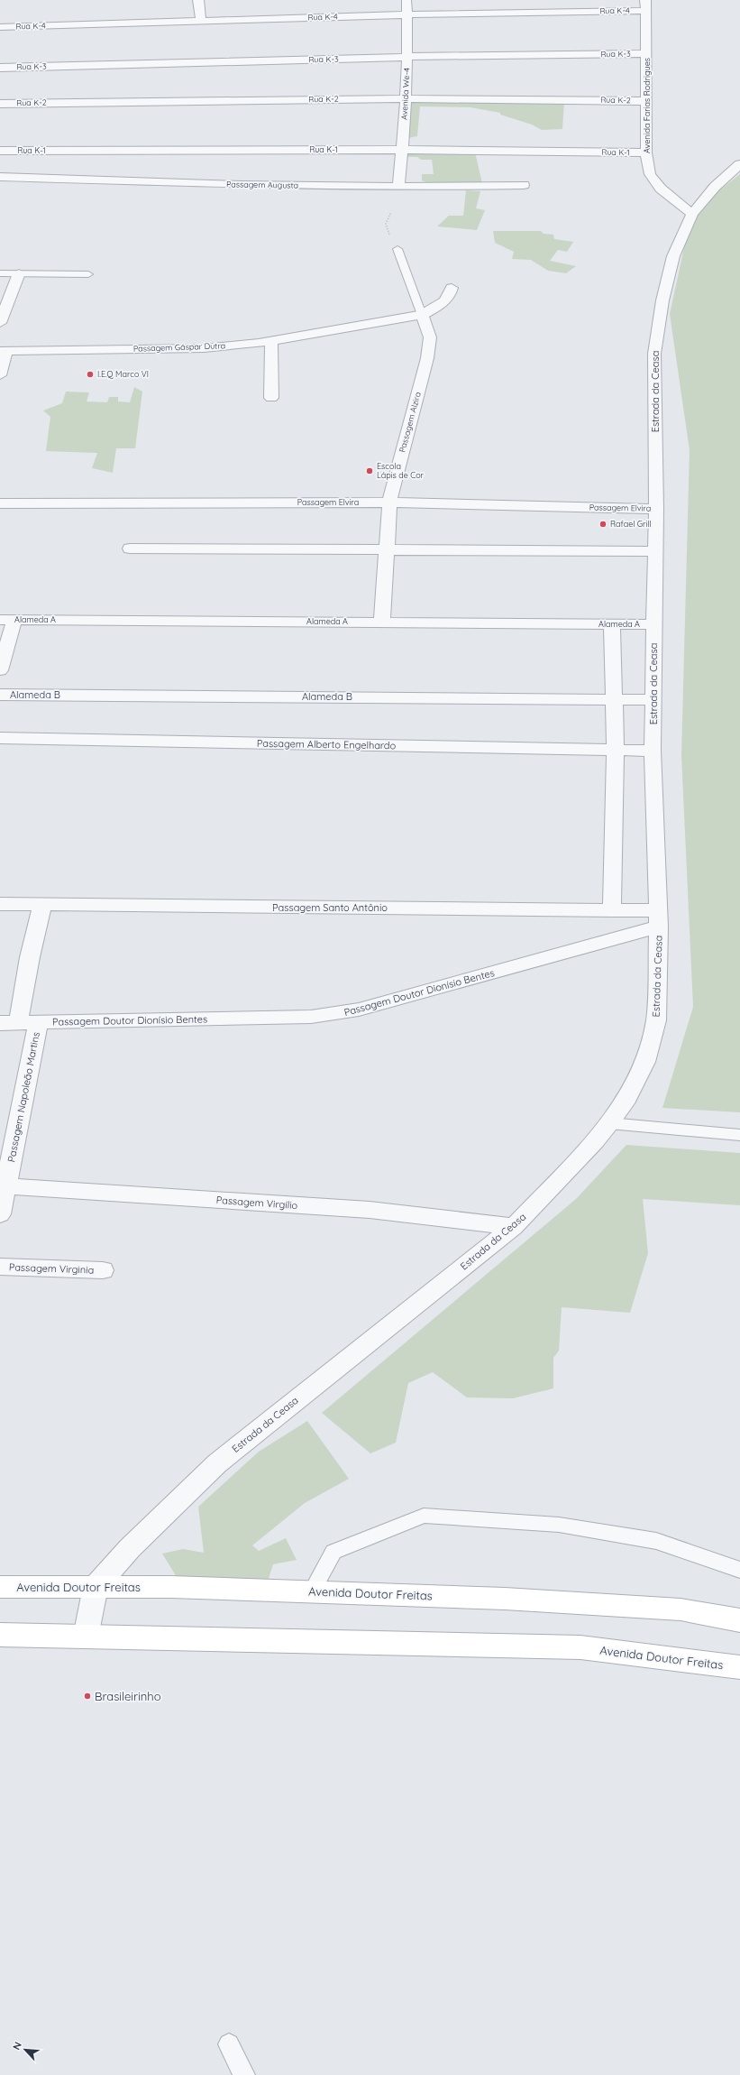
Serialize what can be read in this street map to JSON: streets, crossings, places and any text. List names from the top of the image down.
{
  "streets": {
    "main road": ["Avenida Doutor Freitas"],
    "street": [
      "Rua K-4",
      "Rua K-3",
      "Avenida We-4",
      "Rua K-2",
      "Avenida Farias Rodrigues",
      "Rua K-1",
      "Passagem Augusta",
      "Passagem Gáspar Dutra",
      "Estrada da Ceasa",
      "Passagem Alzira",
      "Passagem Elvira",
      "Alameda A",
      "Alameda B",
      "Passagem Alberto Engelhardo",
      "Passagem Santo Antônio",
      "Passagem Doutor Dionísio Bentes",
      "Passagem Napoleão Martins",
      "Passagem Virgílio",
      "Passagem Virginia"
    ]
  },
  "crossings": [
    ["Rua K-4", "Avenida We-4"],
    ["Rua K-4", "Avenida Farias Rodrigues"],
    ["Rua K-3", "Avenida We-4"],
    ["Rua K-3", "Avenida Farias Rodrigues"],
    ["Avenida We-4", "Rua K-2"],
    ["Avenida We-4", "Rua K-1"],
    ["Avenida We-4", "Passagem Augusta"],
    ["Rua K-2", "Avenida Farias Rodrigues"],
    ["Avenida Farias Rodrigues", "Rua K-1"],
    ["Avenida Farias Rodrigues", "Estrada da Ceasa"],
    ["Passagem Gáspar Dutra", "Passagem Alzira"],
    ["Estrada da Ceasa", "Passagem Elvira"],
    ["Estrada da Ceasa", "Alameda A"],
    ["Estrada da Ceasa", "Alameda B"],
    ["Estrada da Ceasa", "Passagem Alberto Engelhardo"],
    ["Estrada da Ceasa", "Passagem Santo Antônio"],
    ["Estrada da Ceasa", "Passagem Doutor Dionísio Bentes"],
    ["Estrada da Ceasa", "Passagem Virgílio"],
    ["Estrada da Ceasa", "Avenida Doutor Freitas"],
    ["Passagem Alzira", "Passagem Elvira"],
    ["Passagem Alzira", "Alameda A"],
    ["Passagem Santo Antônio", "Passagem Doutor Dionísio Bentes"],
    ["Passagem Santo Antônio", "Passagem Napoleão Martins"],
    ["Passagem Doutor Dionísio Bentes", "Passagem Napoleão Martins"],
    ["Passagem Napoleão Martins", "Passagem Virgílio"]
  ],
  "places": [
    "I.E.Q Marco VI",
    "Escola Lápis de Cor",
    "Rafael Grill",
    "Brasileirinho"
  ],
  "north": "top left"
}
